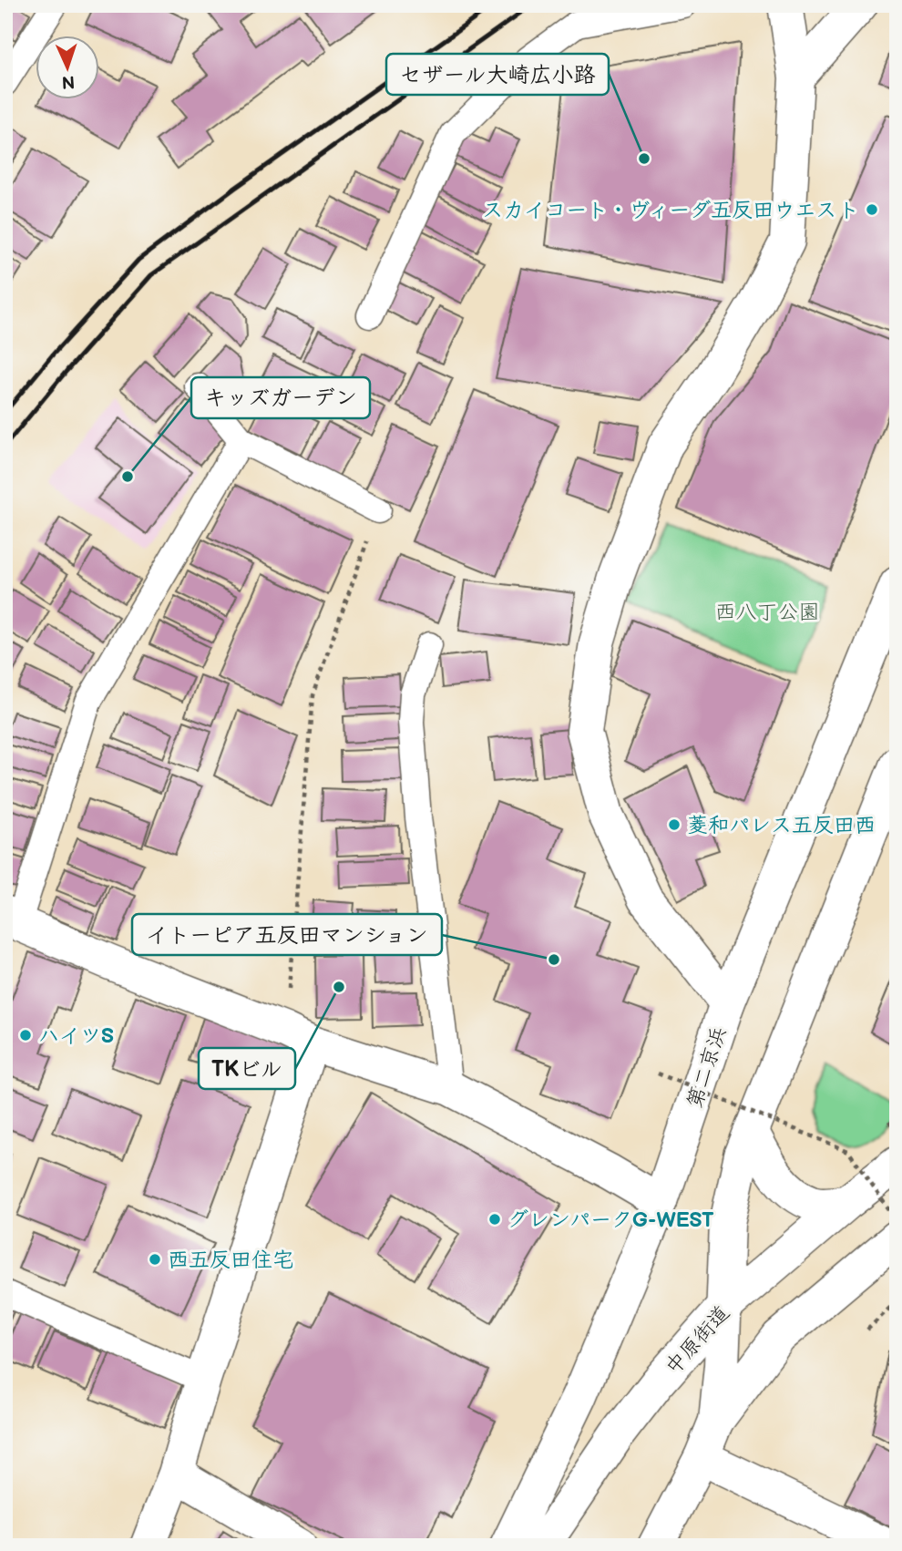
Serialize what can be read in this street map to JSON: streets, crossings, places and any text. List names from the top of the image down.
{
  "streets": {
    "main road": ["第二京浜", "中原街道"]
  },
  "parks": ["西八丁公園"],
  "places": [
    "セザール大崎広小路",
    "スカイコート・ヴィーダ五反田ウエスト",
    "キッズガーデン",
    "菱和パレス五反田西",
    "イトーピア五反田マンション",
    "TKビル",
    "ハイツS",
    "グレンパークG-WEST",
    "西五反田住宅"
  ],
  "north": "bottom"
}
